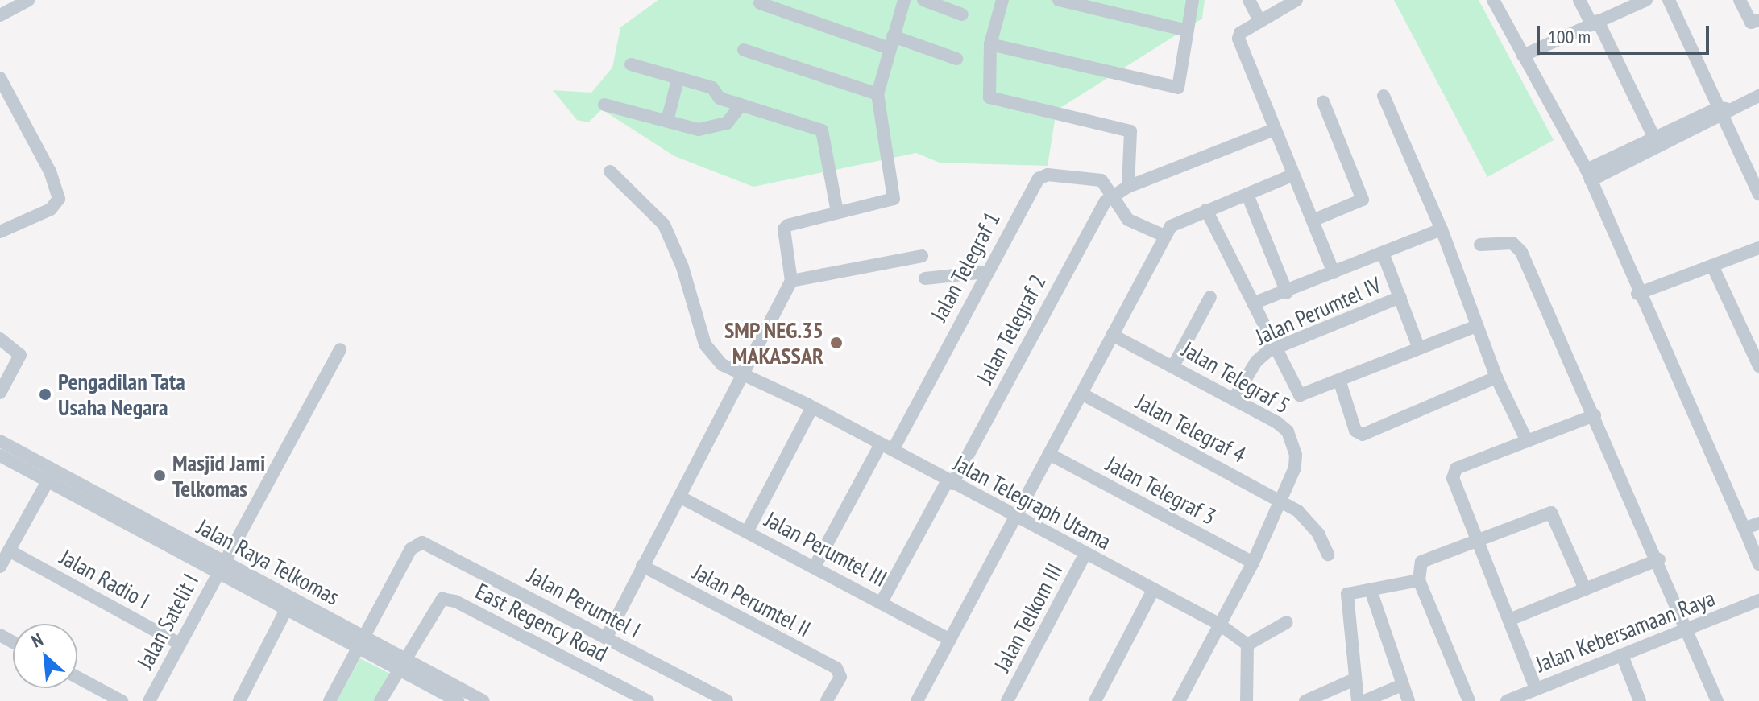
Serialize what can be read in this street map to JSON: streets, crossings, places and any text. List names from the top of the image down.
{
  "streets": {
    "street": [
      "Jalan Telegraf 1",
      "Jalan Perumtel IV",
      "Jalan Telegraf 2",
      "Jalan Telegraf 5",
      "Jalan Telegraf 4",
      "Jalan Telegraf 3",
      "Jalan Telegraph Utama",
      "Jalan Perumtel III",
      "Jalan Raya Telkomas",
      "Jalan Radio I",
      "Jalan Perumtel II",
      "Jalan Perumtel I",
      "Jalan Telkom III",
      "Jalan Satelit I",
      "East Regency Road",
      "Jalan Kebersamaan Raya"
    ]
  },
  "crossings": [
    ["Jalan Telegraf 1", "Jalan Telegraf 2"],
    ["Jalan Telegraf 1", "Jalan Telegraph Utama"],
    ["Jalan Telegraf 1", "Jalan Perumtel III"],
    ["Jalan Perumtel IV", "Jalan Telegraf 5"],
    ["Jalan Telegraf 2", "Jalan Telegraph Utama"],
    ["Jalan Telegraf 2", "Jalan Perumtel III"],
    ["Jalan Telegraf 5", "Jalan Telegraf 4"],
    ["Jalan Telegraf 5", "Jalan Telegraf 3"],
    ["Jalan Telegraf 5", "Jalan Telegraph Utama"],
    ["Jalan Telegraph Utama", "Jalan Telkom III"],
    ["Jalan Raya Telkomas", "Jalan Perumtel I"],
    ["Jalan Raya Telkomas", "Jalan Satelit I"],
    ["Jalan Raya Telkomas", "East Regency Road"],
    ["Jalan Radio I", "Jalan Satelit I"]
  ],
  "places": ["SMP NEG.35 MAKASSAR", "Pengadilan Tata Usaha Negara", "Masjid Jami Telkomas"],
  "scale_bar": "100 m",
  "north": "top left"
}
